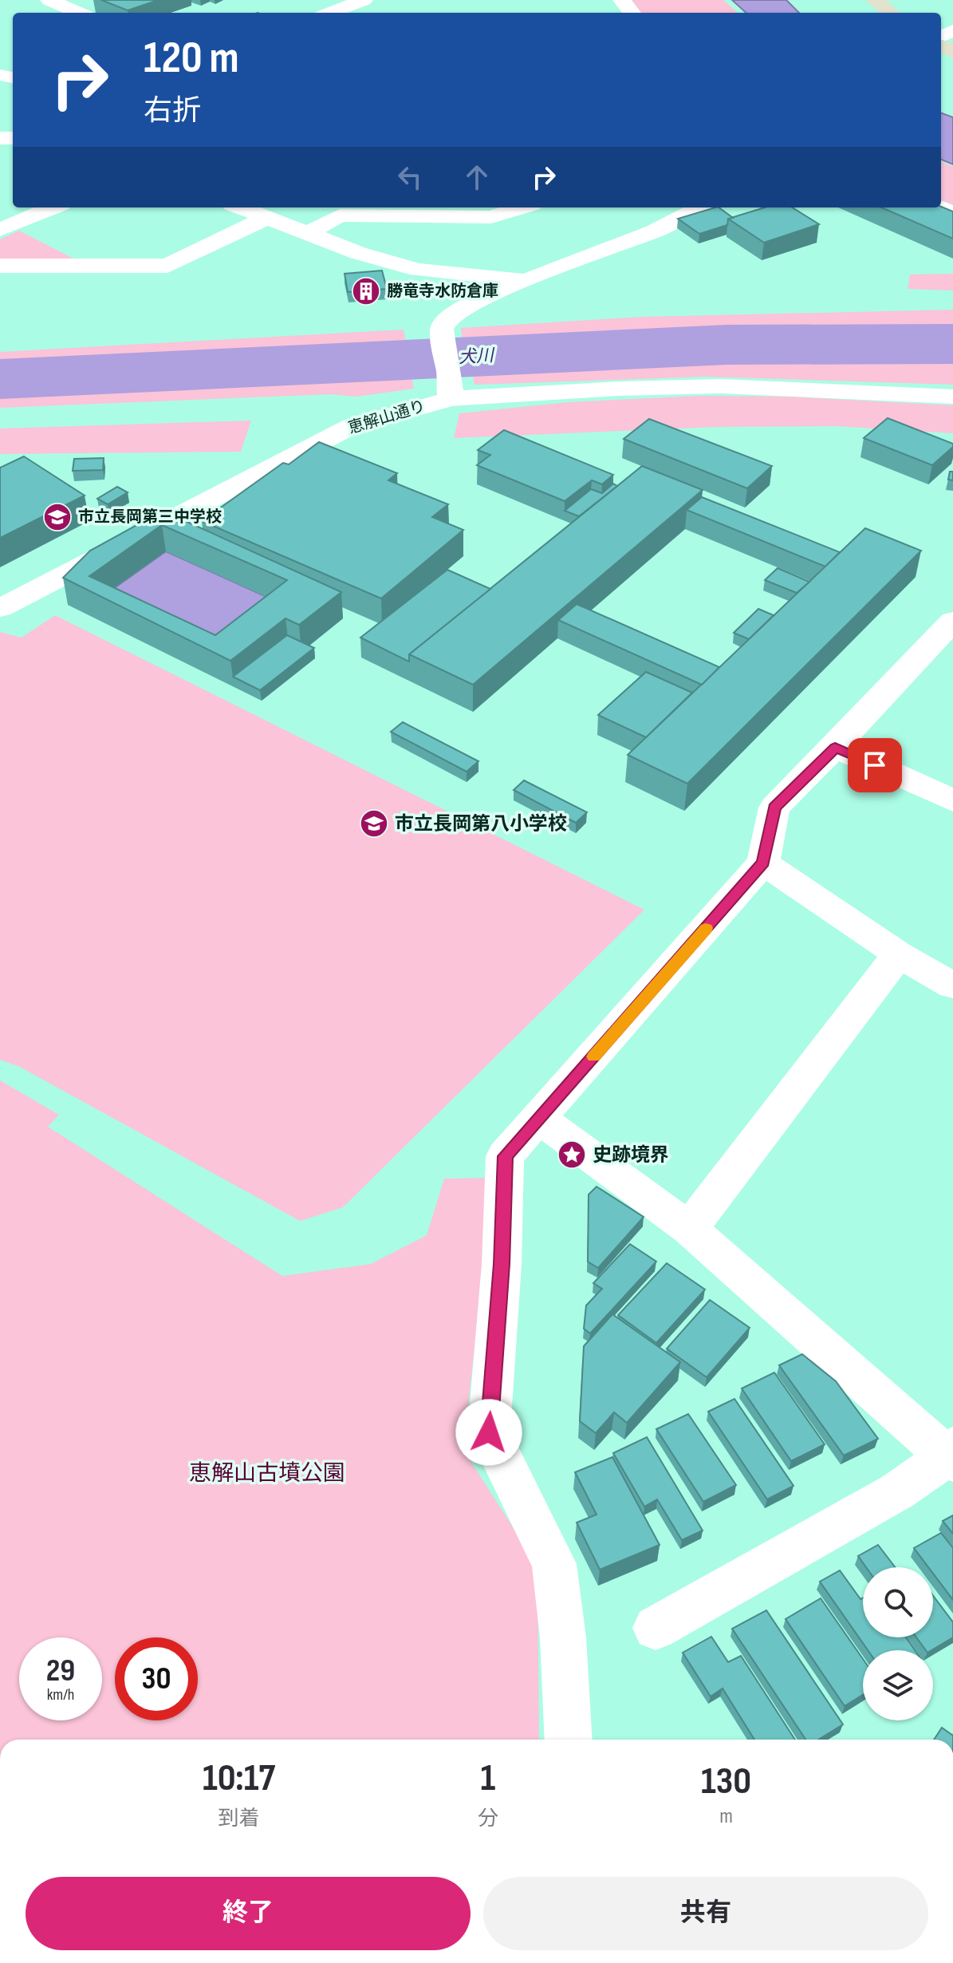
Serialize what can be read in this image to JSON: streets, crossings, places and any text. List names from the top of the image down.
{
  "streets": {
    "street": ["恵解山通り"]
  },
  "water": ["犬川"],
  "parks": ["恵解山古墳公園"],
  "places": {
    "building": ["勝竜寺水防倉庫"],
    "school or university": ["市立長岡第三中学校", "市立長岡第八小学校"],
    "place": ["史跡境界"]
  },
  "page": {
    "turn": ["120 m", "右折"],
    "speed": "29 km/h",
    "limit": "30",
    "eta": [
      "10:17",
      "到着",
      "1",
      "分",
      "130",
      "m"
    ],
    "buttons": ["終了", "共有"]
  }
}
